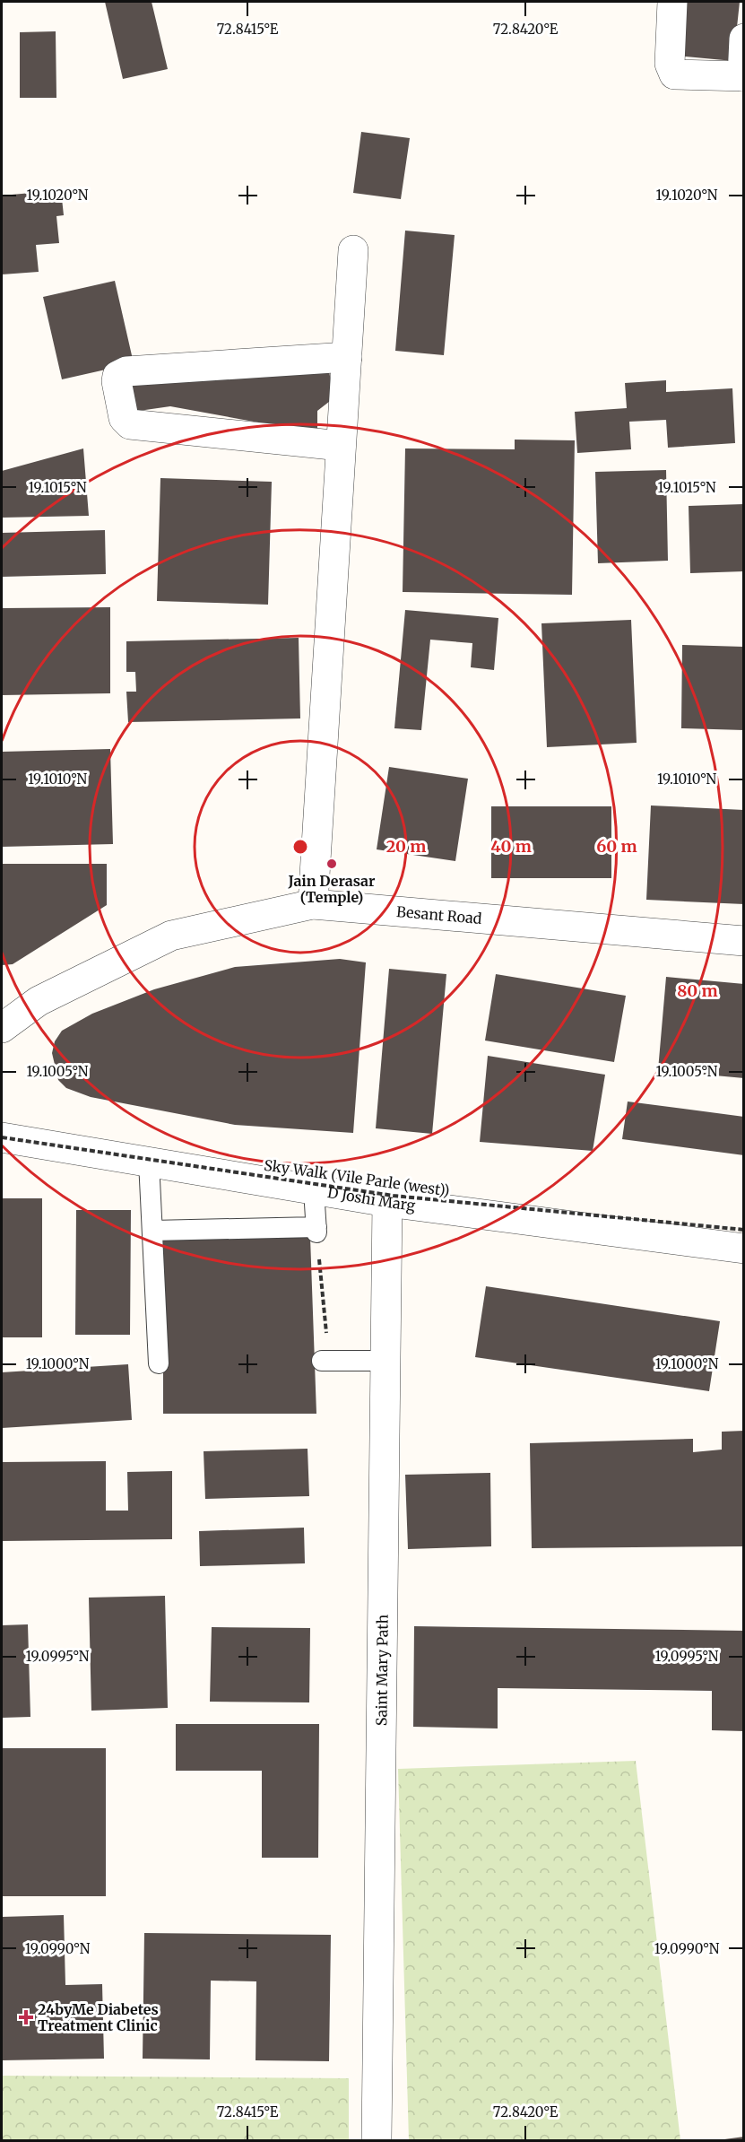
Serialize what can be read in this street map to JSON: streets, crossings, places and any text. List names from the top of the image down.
{
  "streets": {
    "street": ["Besant Road", "D Joshi Marg", "Saint Mary Path"],
    "path": ["Sky Walk (Vile Parle (west))"]
  },
  "crossings": [
    ["Sky Walk (Vile Parle (west))", "D Joshi Marg"],
    ["D Joshi Marg", "Saint Mary Path"]
  ],
  "places": {
    "other": ["Jain Derasar (Temple)"],
    "health": ["24byMe Diabetes Treatment Clinic"]
  },
  "coordinates": [
    "72.8415°E",
    "72.8420°E",
    "19.1020°N",
    "19.1015°N",
    "19.1010°N",
    "19.1005°N",
    "19.1000°N",
    "19.0995°N",
    "19.0990°N"
  ],
  "rings": [
    "20 m",
    "40 m",
    "60 m",
    "80 m"
  ]
}
